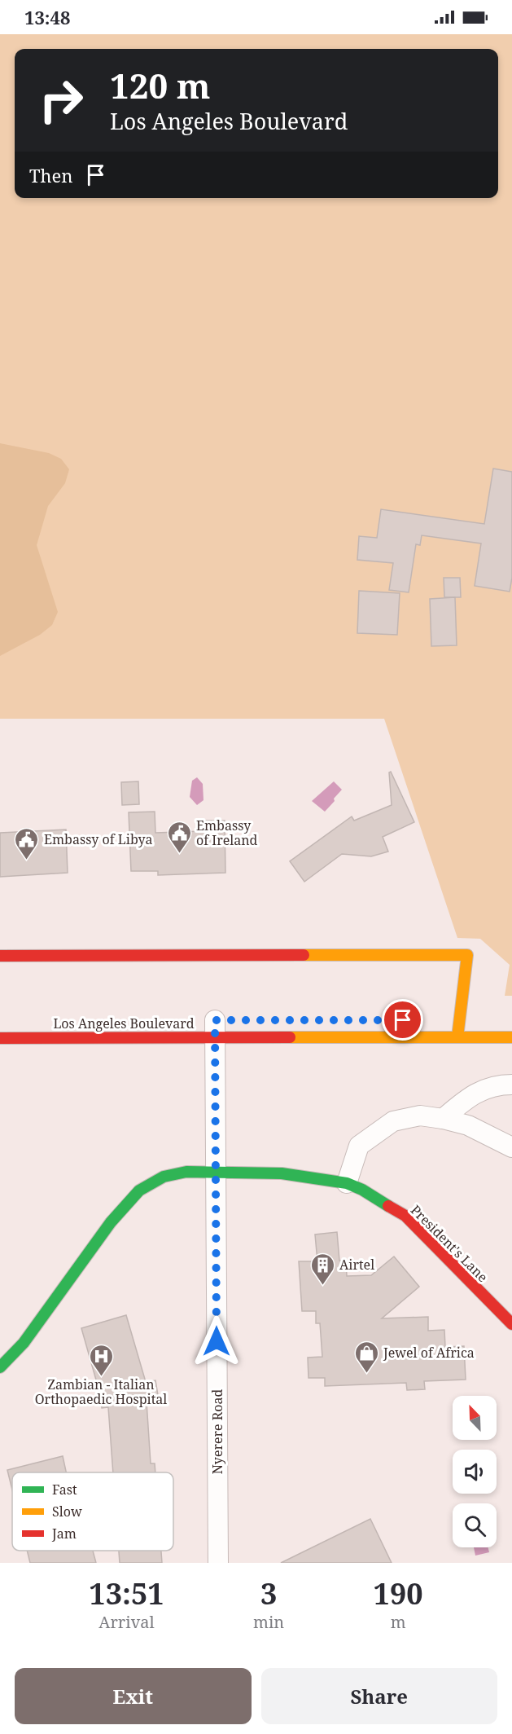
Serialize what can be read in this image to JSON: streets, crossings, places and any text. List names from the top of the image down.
{
  "streets": {
    "street": ["Los Angeles Boulevard", "President's Lane", "Nyerere Road"]
  },
  "crossings": [
    ["Los Angeles Boulevard", "Nyerere Road"],
    ["President's Lane", "Nyerere Road"]
  ],
  "places": {
    "public building": ["Embassy of Ireland", "Embassy of Libya"],
    "building": ["Airtel"],
    "shop": ["Jewel of Africa"],
    "hospital": ["Zambian - Italian Orthopaedic Hospital"]
  },
  "legend": ["Fast", "Slow", "Jam"],
  "north": "top left",
  "page": {
    "status": "13:48",
    "turn": ["120 m", "Los Angeles Boulevard"],
    "then": "Then",
    "eta": [
      "13:51",
      "Arrival",
      "3",
      "min",
      "190",
      "m"
    ],
    "buttons": ["Exit", "Share"]
  }
}
